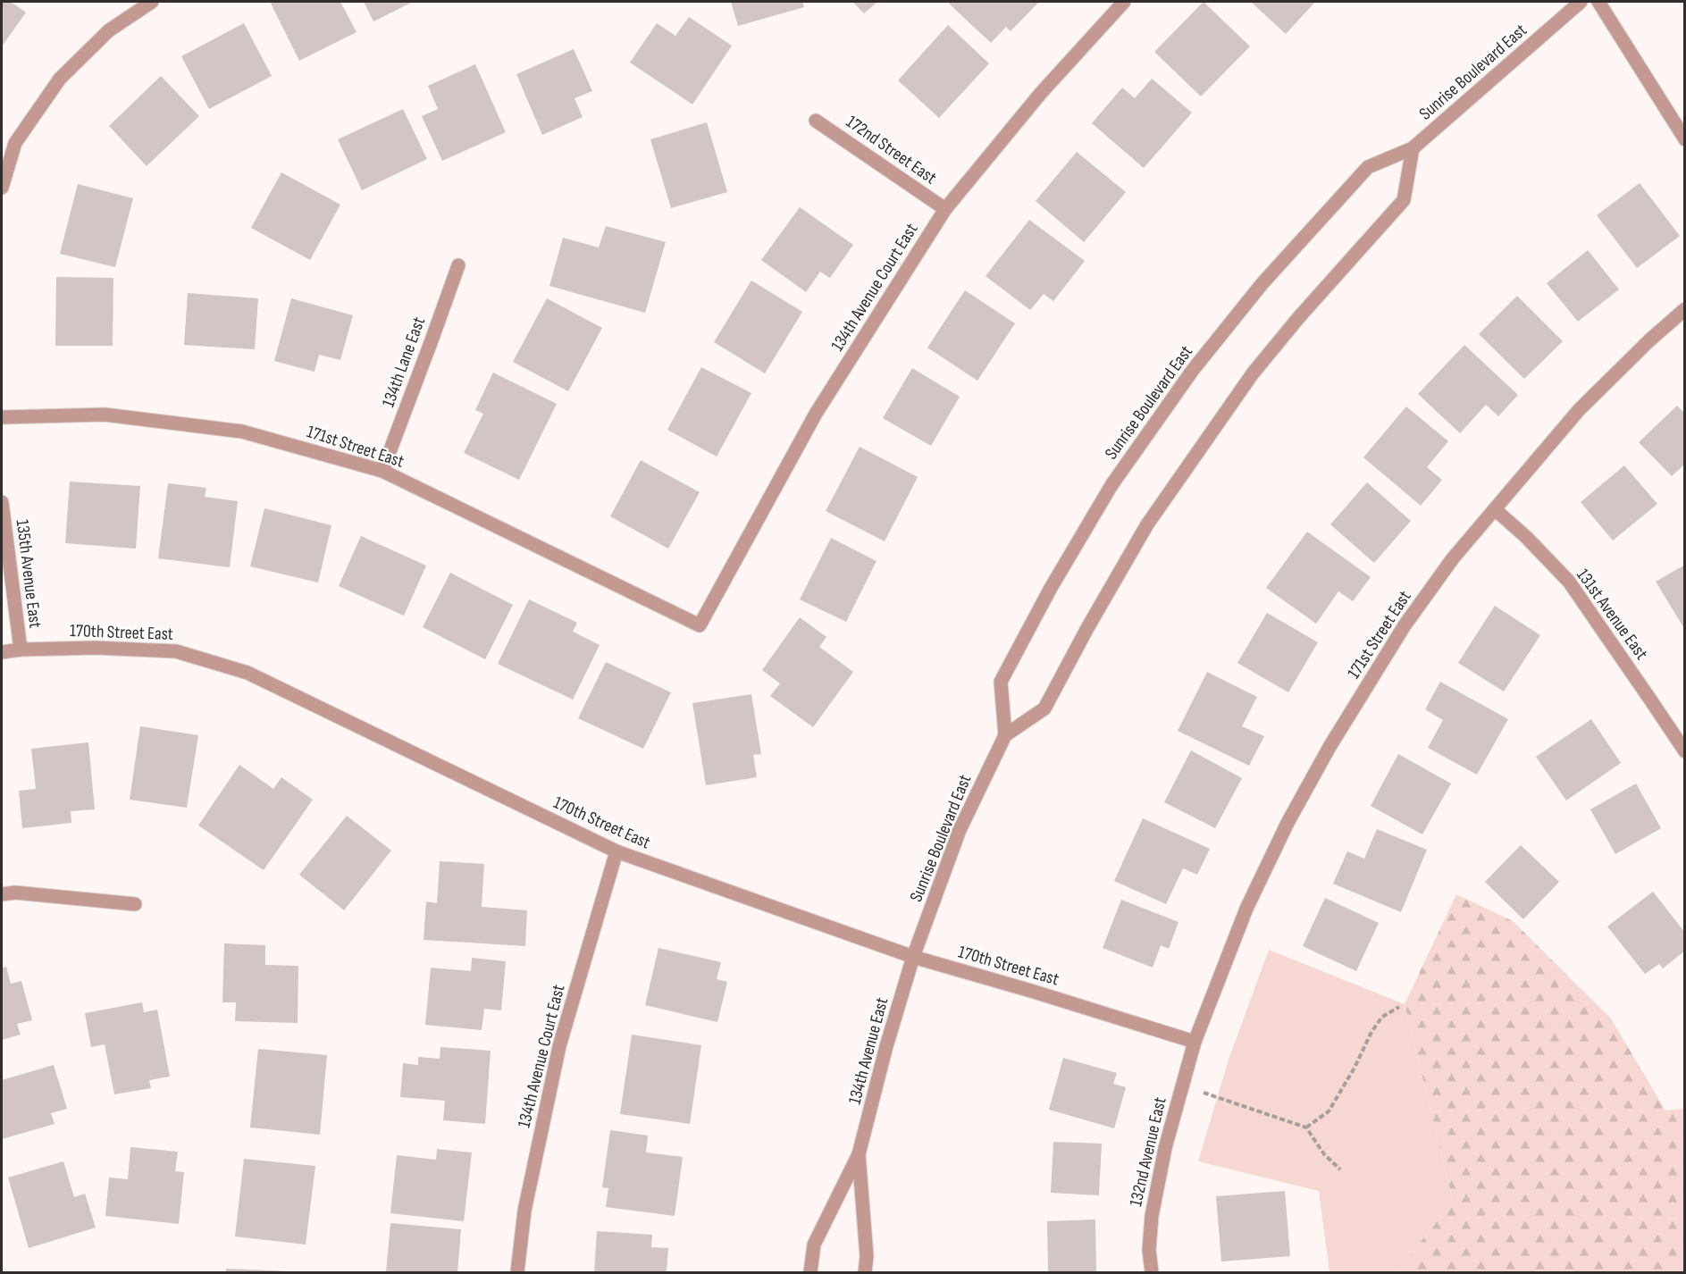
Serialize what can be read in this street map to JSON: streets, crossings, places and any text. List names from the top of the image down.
{
  "streets": {
    "street": [
      "Sunrise Boulevard East",
      "172nd Street East",
      "134th Avenue Court East",
      "134th Lane East",
      "171st Street East",
      "135th Avenue East",
      "131st Avenue East",
      "170th Street East",
      "134th Avenue East",
      "132nd Avenue East"
    ]
  },
  "crossings": [
    ["Sunrise Boulevard East", "170th Street East"],
    ["Sunrise Boulevard East", "134th Avenue East"],
    ["172nd Street East", "134th Avenue Court East"],
    ["134th Avenue Court East", "171st Street East"],
    ["134th Avenue Court East", "170th Street East"],
    ["134th Lane East", "171st Street East"],
    ["171st Street East", "131st Avenue East"],
    ["171st Street East", "170th Street East"],
    ["171st Street East", "132nd Avenue East"],
    ["135th Avenue East", "170th Street East"],
    ["170th Street East", "134th Avenue East"],
    ["170th Street East", "132nd Avenue East"]
  ]
}
